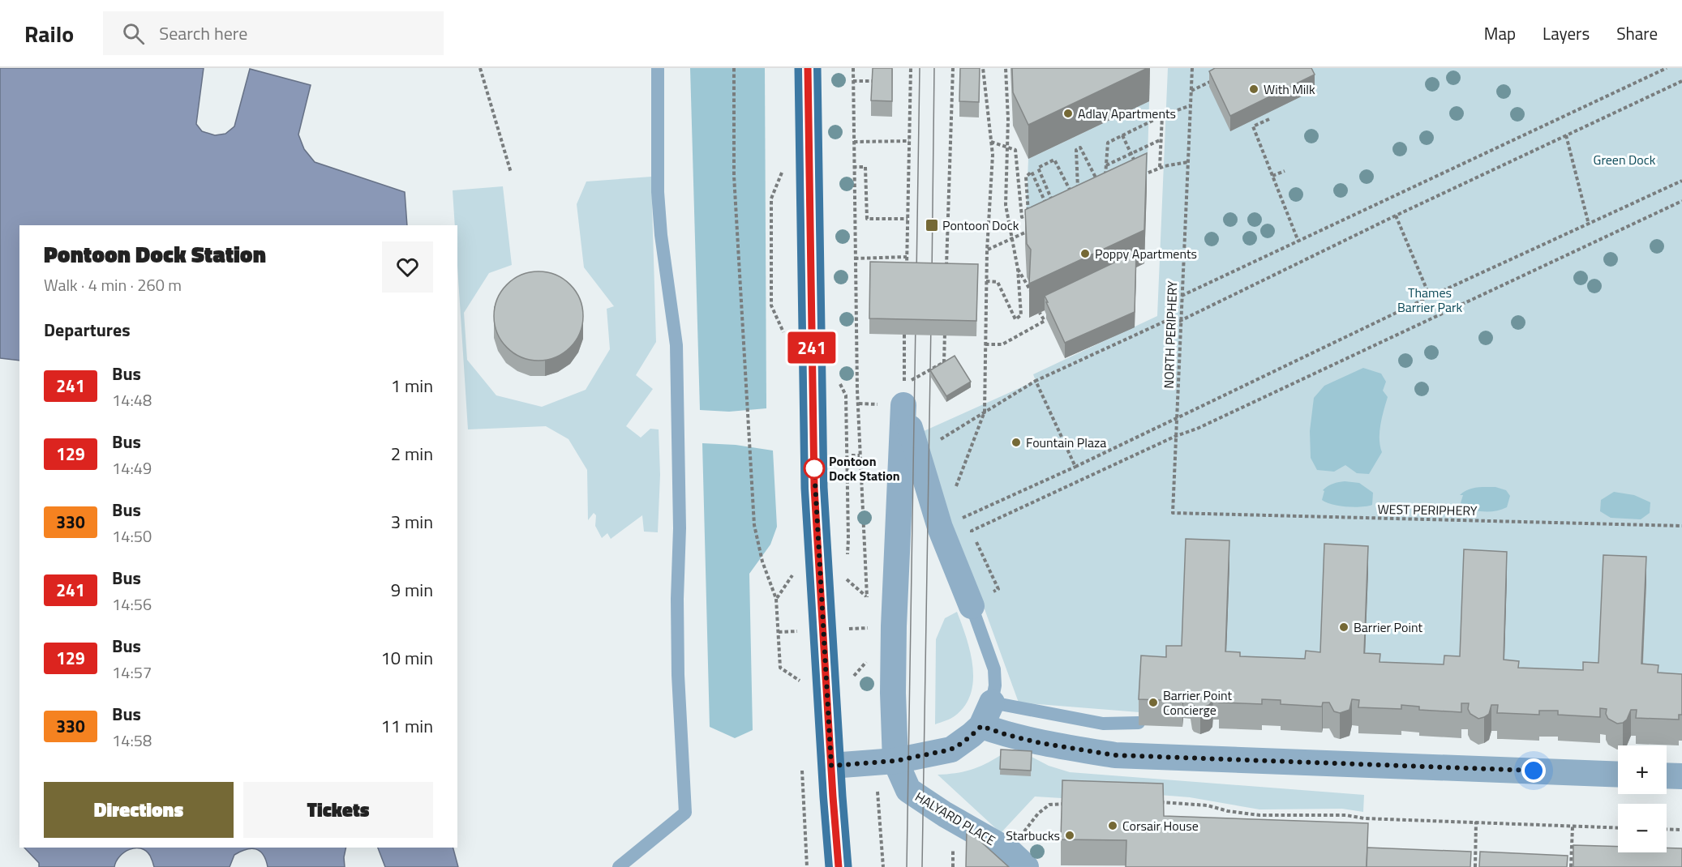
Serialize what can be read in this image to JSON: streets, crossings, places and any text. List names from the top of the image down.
{
  "streets": {
    "street": ["HALYARD PLACE"],
    "path": ["NORTH PERIPHERY", "WEST PERIPHERY"]
  },
  "crossings": [
    ["NORTH PERIPHERY", "WEST PERIPHERY"]
  ],
  "parks": ["Green Dock", "Thames Barrier Park"],
  "places": {
    "other": [
      "With Milk",
      "Adlay Apartments",
      "Poppy Apartments",
      "Fountain Plaza",
      "Pontoon Dock Station",
      "Barrier Point",
      "Barrier Point Concierge",
      "Corsair House",
      "Starbucks"
    ],
    "transit": ["Pontoon Dock"]
  },
  "lines": ["bus line 241"],
  "page": {
    "header": "Railo",
    "search": "Search here",
    "nav": ["Map", "Layers", "Share"],
    "on_map": "241",
    "heading": [
      ["Pontoon Dock Station", "Walk · 4 min · 260 m"],
      "Departures"
    ],
    "list": [
      {
        "mark": "241",
        "name": "Bus",
        "note": "14:48",
        "value": "1 min"
      },
      {
        "mark": "129",
        "name": "Bus",
        "note": "14:49",
        "value": "2 min"
      },
      {
        "mark": "330",
        "name": "Bus",
        "note": "14:50",
        "value": "3 min"
      },
      {
        "mark": "241",
        "name": "Bus",
        "note": "14:56",
        "value": "9 min"
      },
      {
        "mark": "129",
        "name": "Bus",
        "note": "14:57",
        "value": "10 min"
      },
      {
        "mark": "330",
        "name": "Bus",
        "note": "14:58",
        "value": "11 min"
      }
    ],
    "map_buttons": ["+", "−"],
    "buttons": ["Directions", "Tickets"]
  }
}
